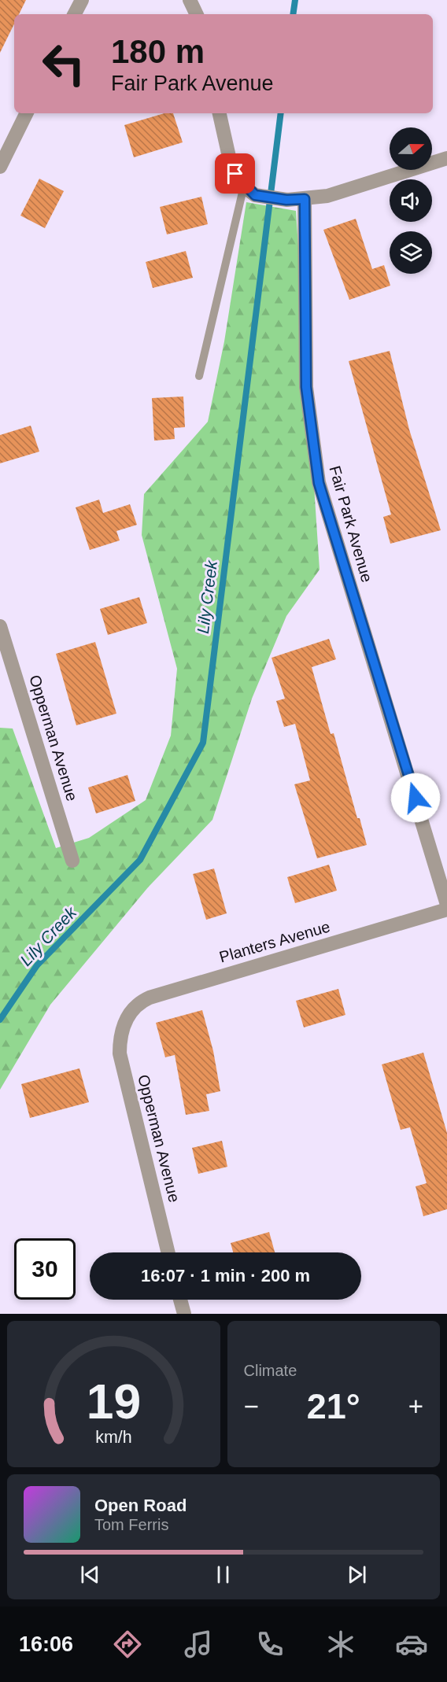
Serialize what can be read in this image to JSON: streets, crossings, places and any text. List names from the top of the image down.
{
  "streets": {
    "street": ["Fair Park Avenue", "Opperman Avenue", "Planters Avenue"]
  },
  "crossings": [
    ["Opperman Avenue", "Planters Avenue"]
  ],
  "water": ["Lily Creek"],
  "north": "right",
  "page": {
    "turn": ["180 m", "Fair Park Avenue"],
    "limit": "30",
    "trip": "16:07 · 1 min · 200 m",
    "tile": "Climate",
    "heat": ["−", "21°", "+"],
    "song": ["Open Road", "Tom Ferris"],
    "tabs": "16:06",
    "gauge": ["19", "km/h"]
  }
}
